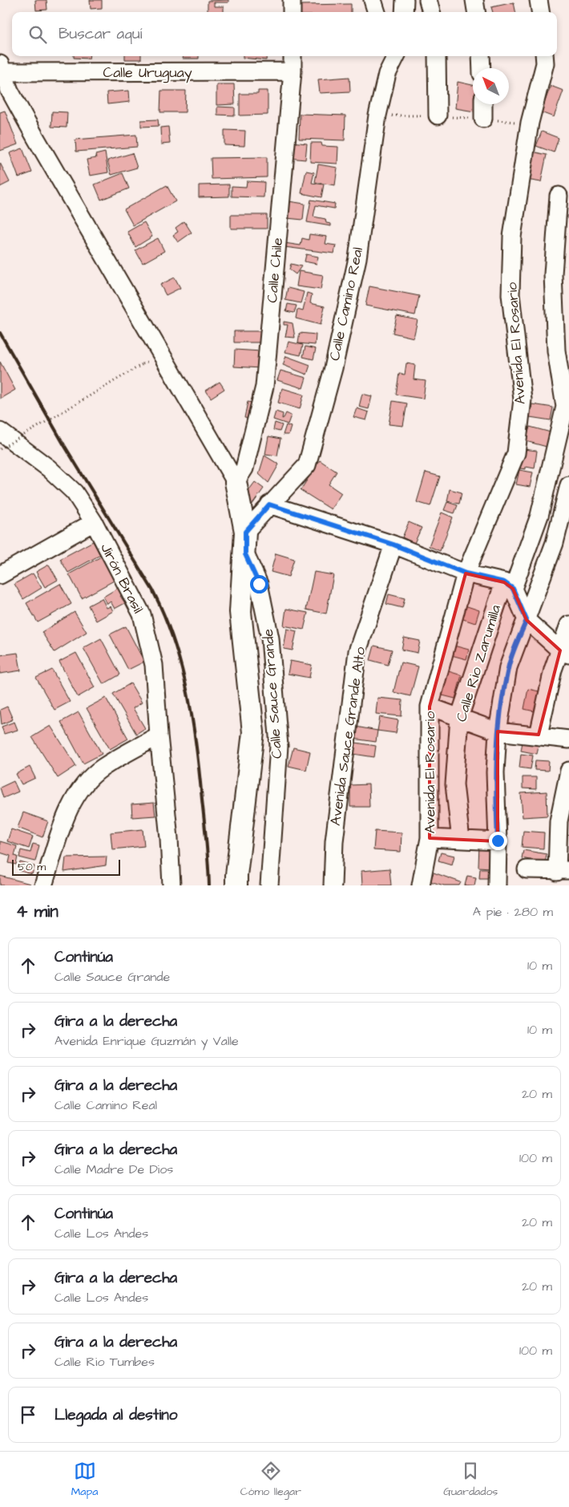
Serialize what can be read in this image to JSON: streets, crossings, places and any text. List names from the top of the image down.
{
  "streets": {
    "street": [
      "Calle Uruguay",
      "Calle Chile",
      "Calle Camino Real",
      "Avenida El Rosario",
      "Jirón Brasil",
      "Calle Rio Zarumilla",
      "Calle Sauce Grande",
      "Avenida Sauce Grande Alto"
    ]
  },
  "crossings": [
    ["Calle Uruguay", "Calle Chile"]
  ],
  "scale_bar": "50 m",
  "north": "top left",
  "page": {
    "search": "Buscar aquí",
    "scale": "50 m",
    "heading": ["4 min", "A pie · 280 m"],
    "list": [
      ["Continúa", "Calle Sauce Grande", "10 m"],
      ["Gira a la derecha", "Avenida Enrique Guzmán y Valle", "10 m"],
      ["Gira a la derecha", "Calle Camino Real", "20 m"],
      ["Gira a la derecha", "Calle Madre De Dios", "100 m"],
      ["Continúa", "Calle Los Andes", "20 m"],
      ["Gira a la derecha", "Calle Los Andes", "20 m"],
      ["Gira a la derecha", "Calle Rio Tumbes", "100 m"],
      "Llegada al destino"
    ],
    "nav": ["Mapa", "Cómo llegar", "Guardados"]
  }
}
